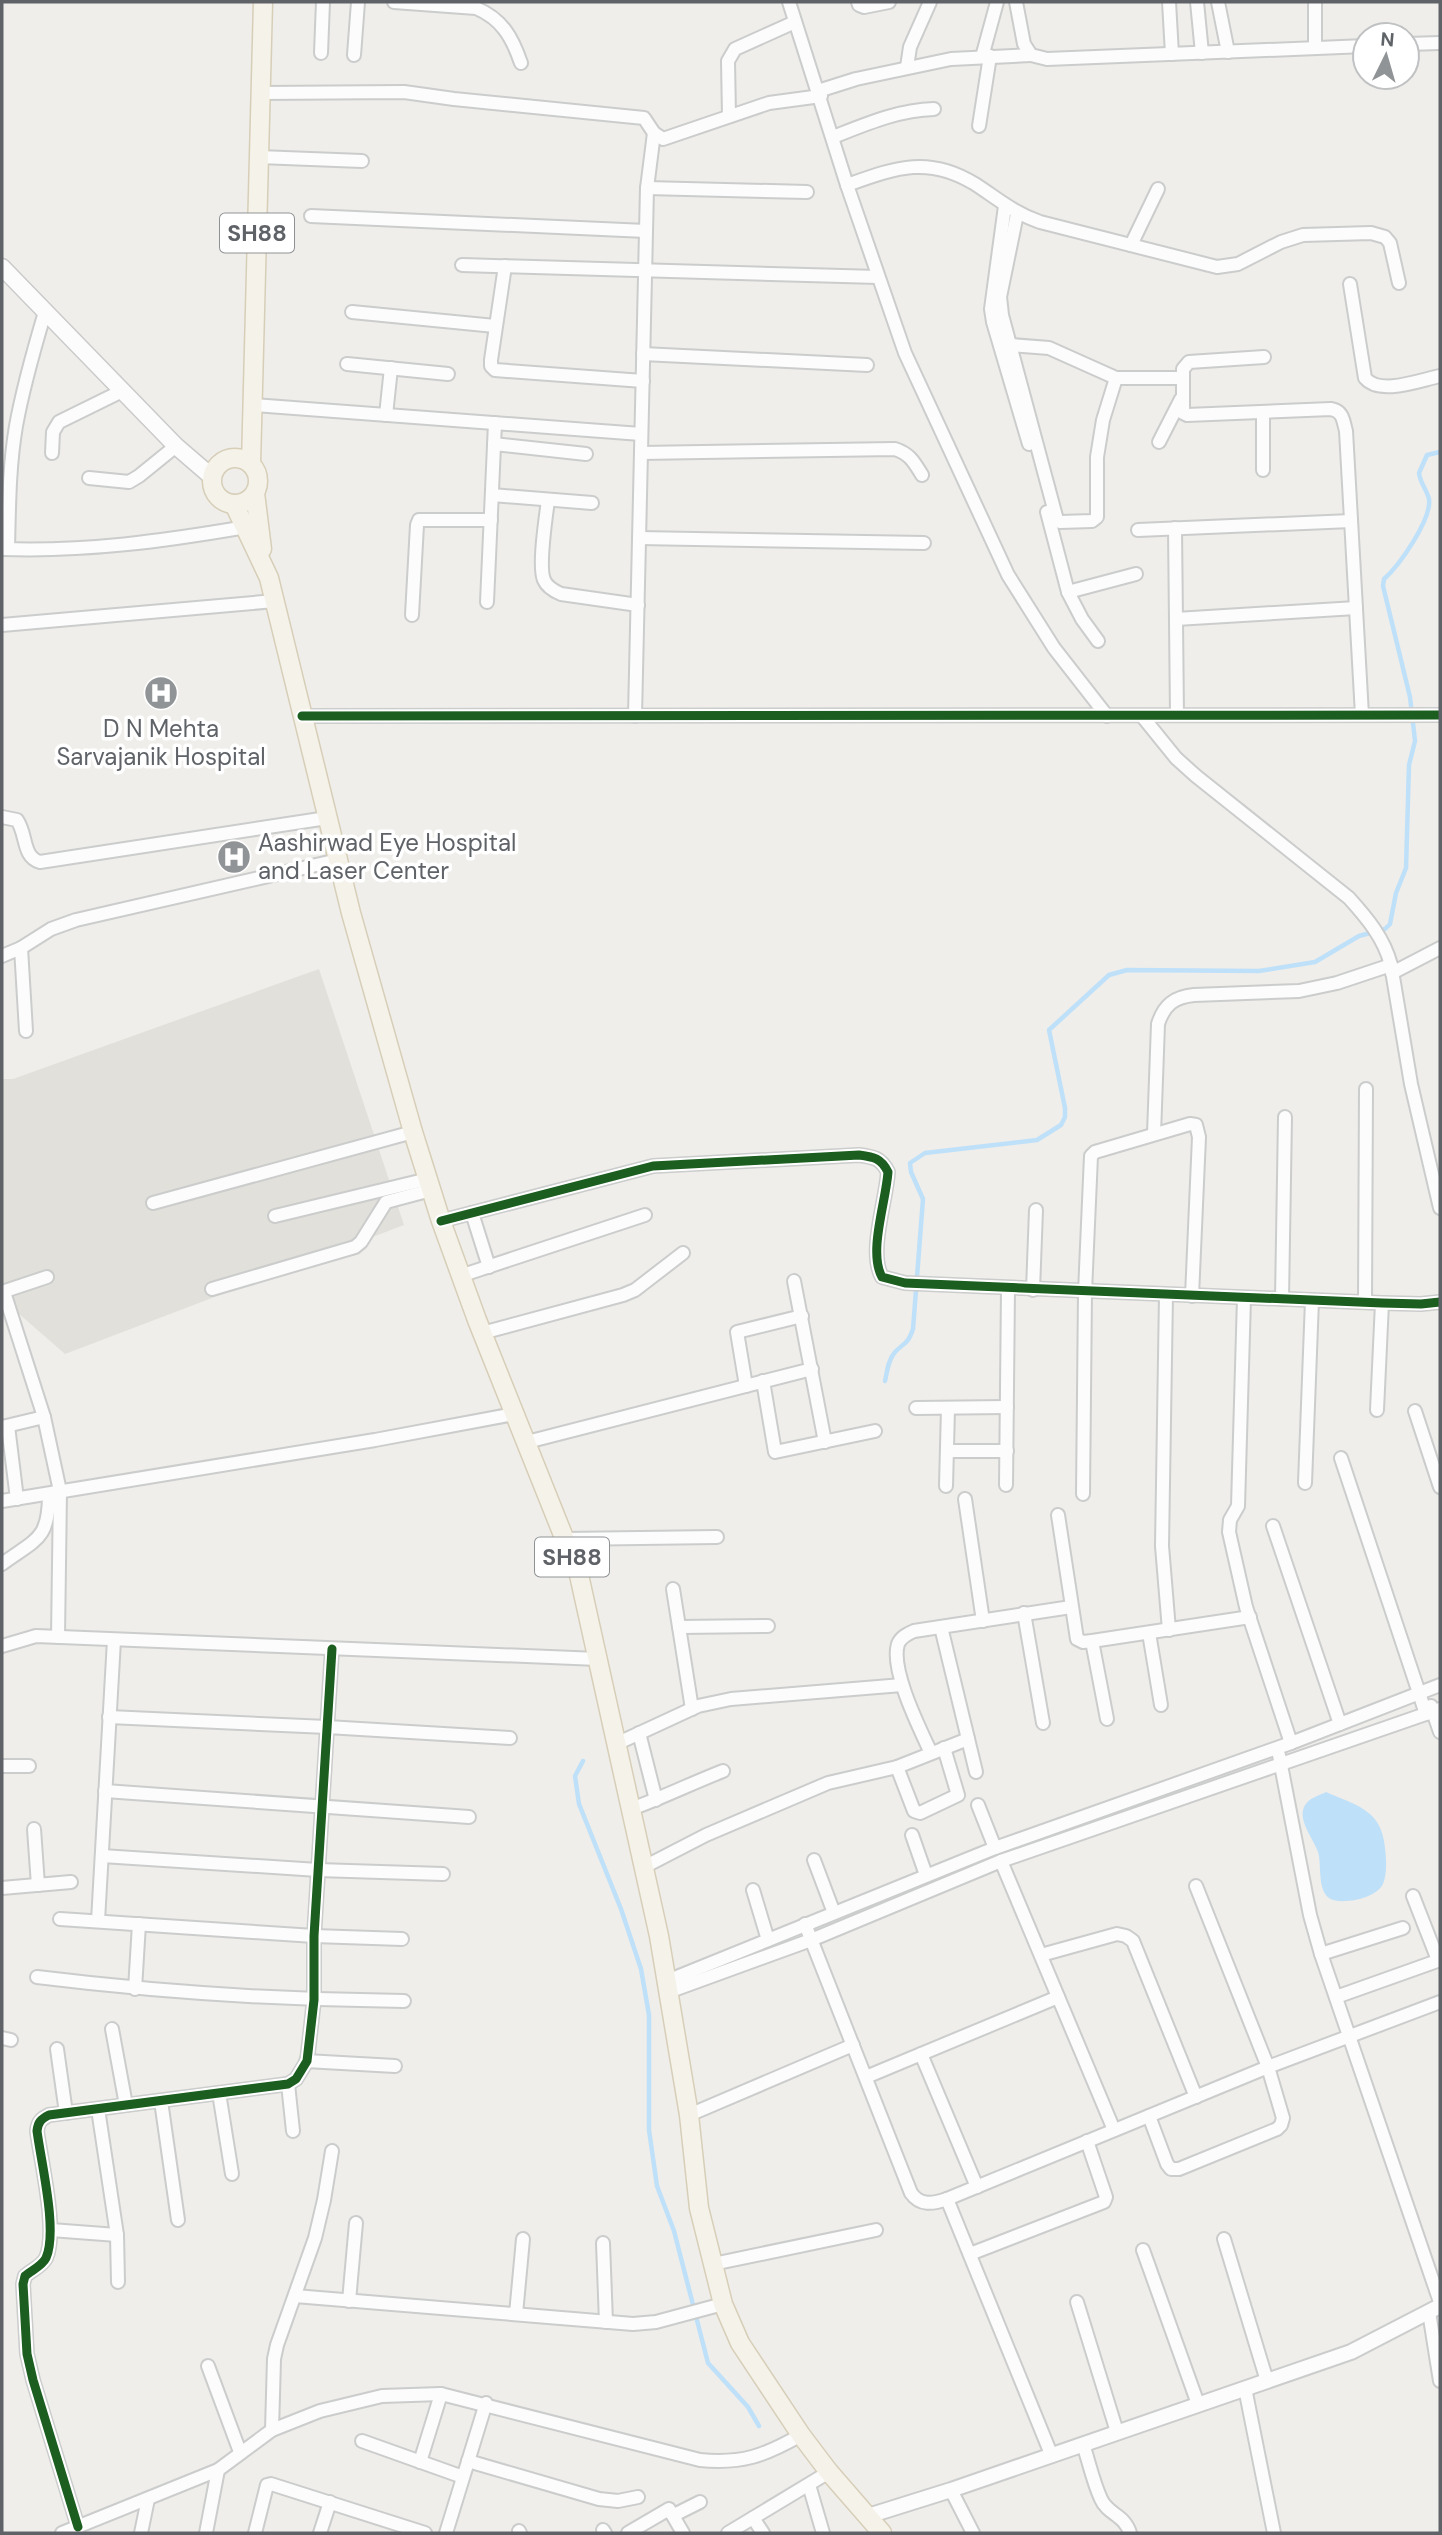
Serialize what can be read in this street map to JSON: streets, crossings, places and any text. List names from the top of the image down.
{
  "streets": {
    "main road": ["SH88"]
  },
  "places": {
    "hospital": ["D N Mehta Sarvajanik Hospital", "Aashirwad Eye Hospital and Laser Center"]
  },
  "north": "top"
}
